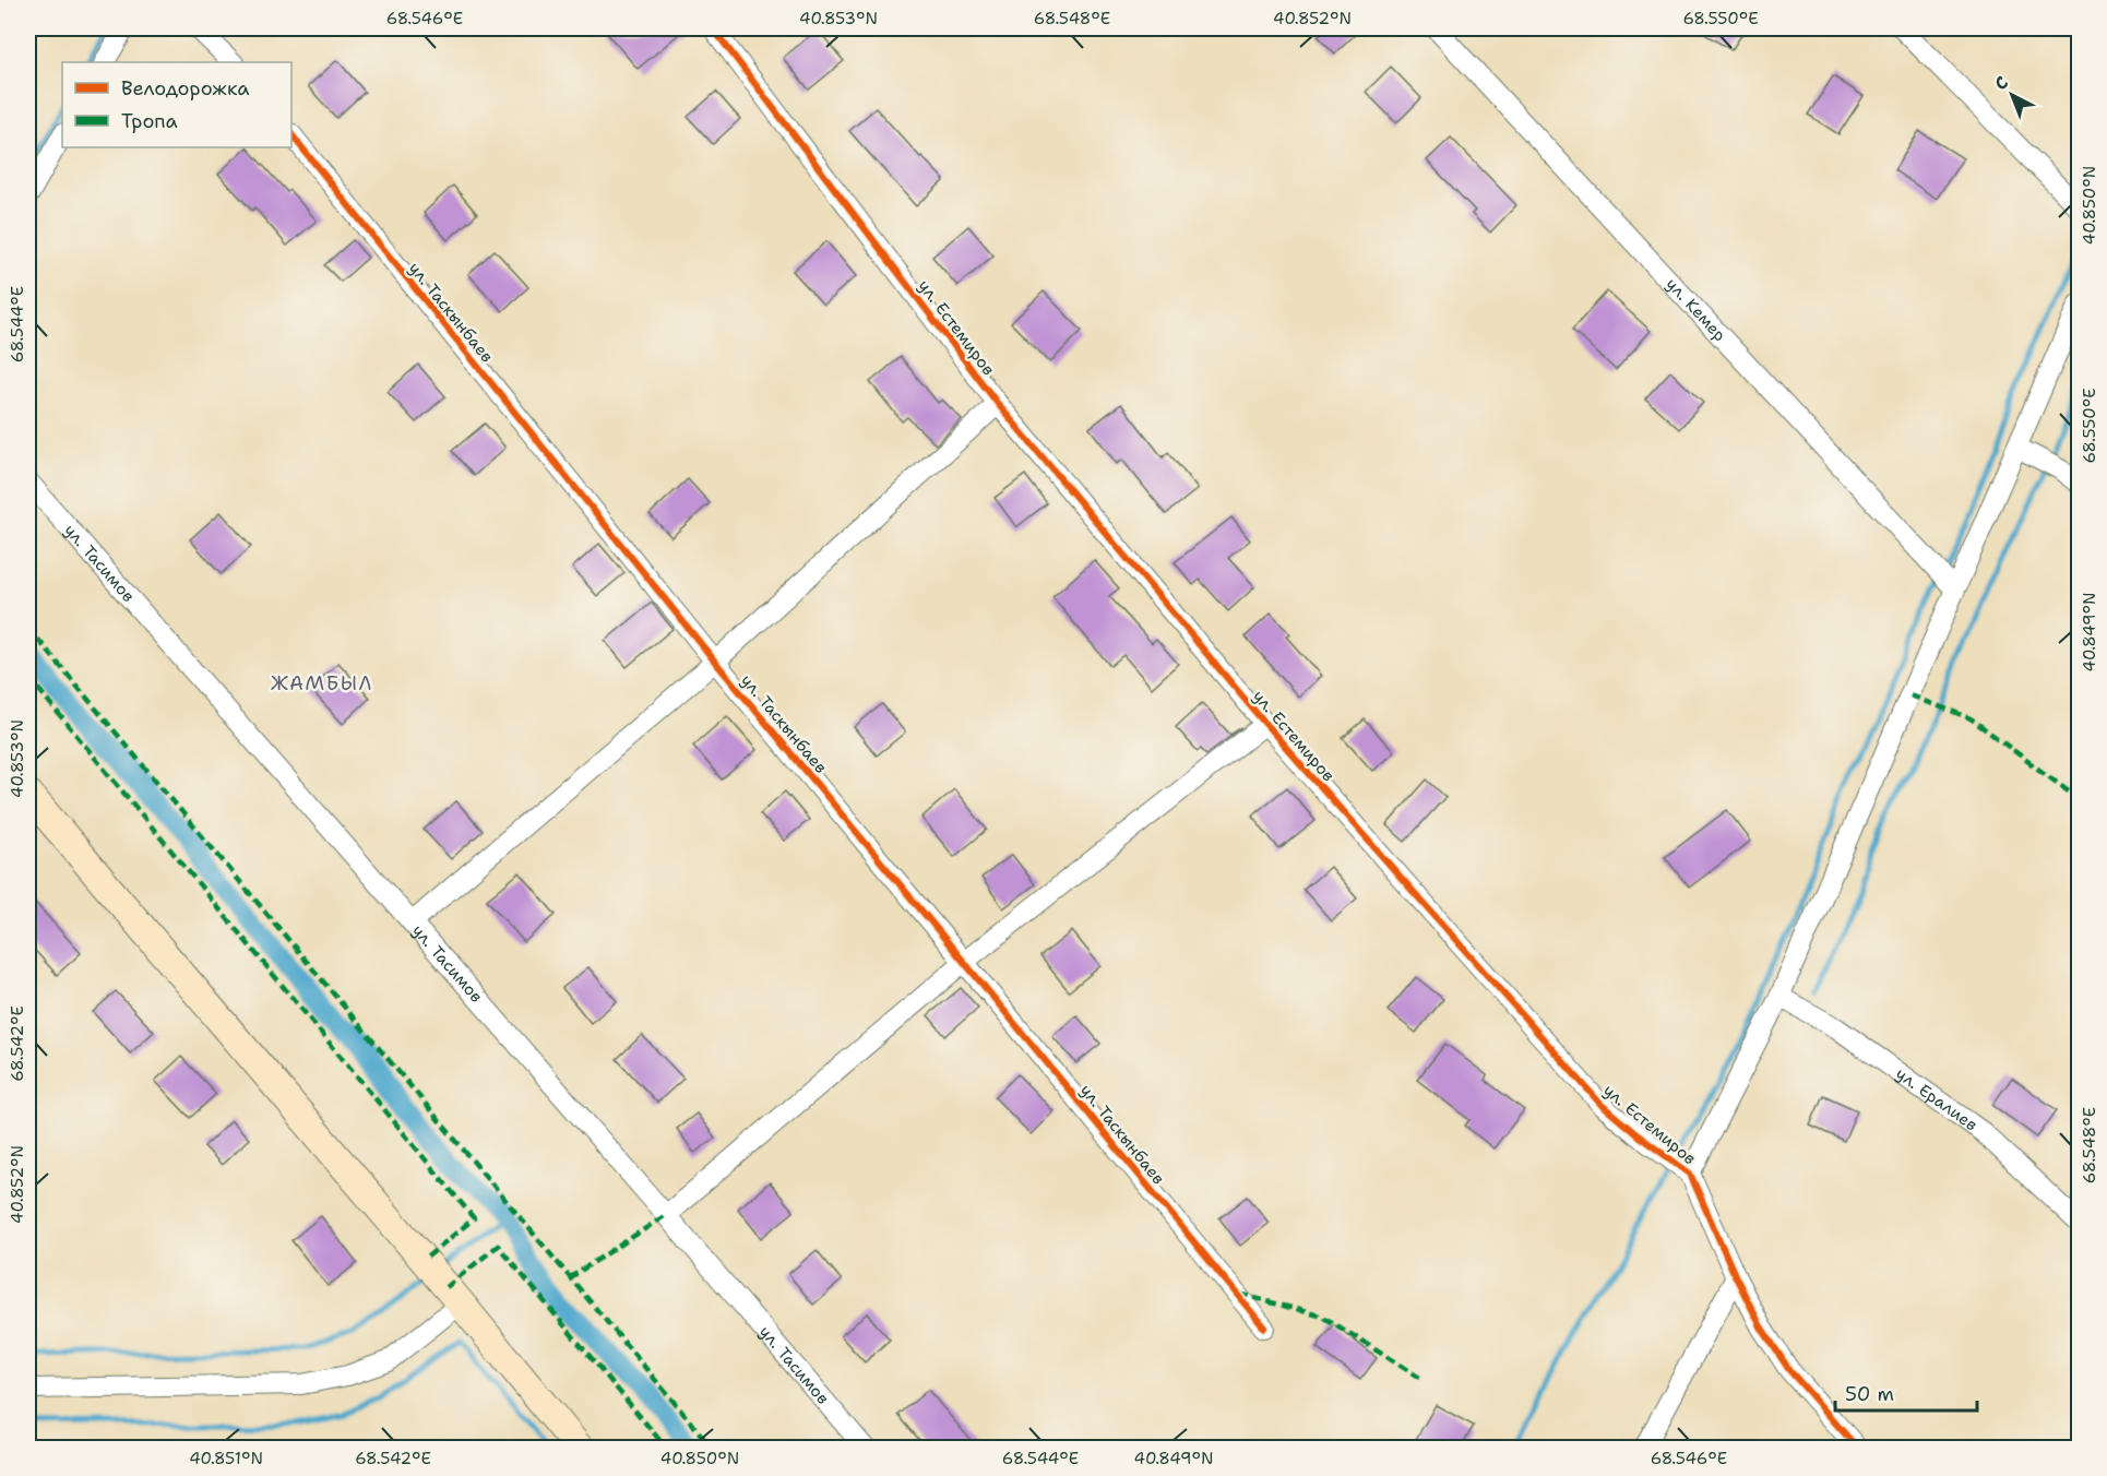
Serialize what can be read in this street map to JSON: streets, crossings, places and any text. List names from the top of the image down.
{
  "streets": {
    "street": [
      "ул. Кемер",
      "ул. Таскынбаев",
      "ул. Естемиров",
      "ул. Тасимов",
      "ул. Ералиев"
    ]
  },
  "districts": ["ЖАМБЫЛ"],
  "legend": ["Велодорожка", "Тропа"],
  "scale_bar": "50 m",
  "north": "top left",
  "coordinates": [
    "68.546°E",
    "40.853°N",
    "68.548°E",
    "40.852°N",
    "68.550°E",
    "40.850°N",
    "68.544°E",
    "40.849°N",
    "68.542°E",
    "40.851°N"
  ]
}
